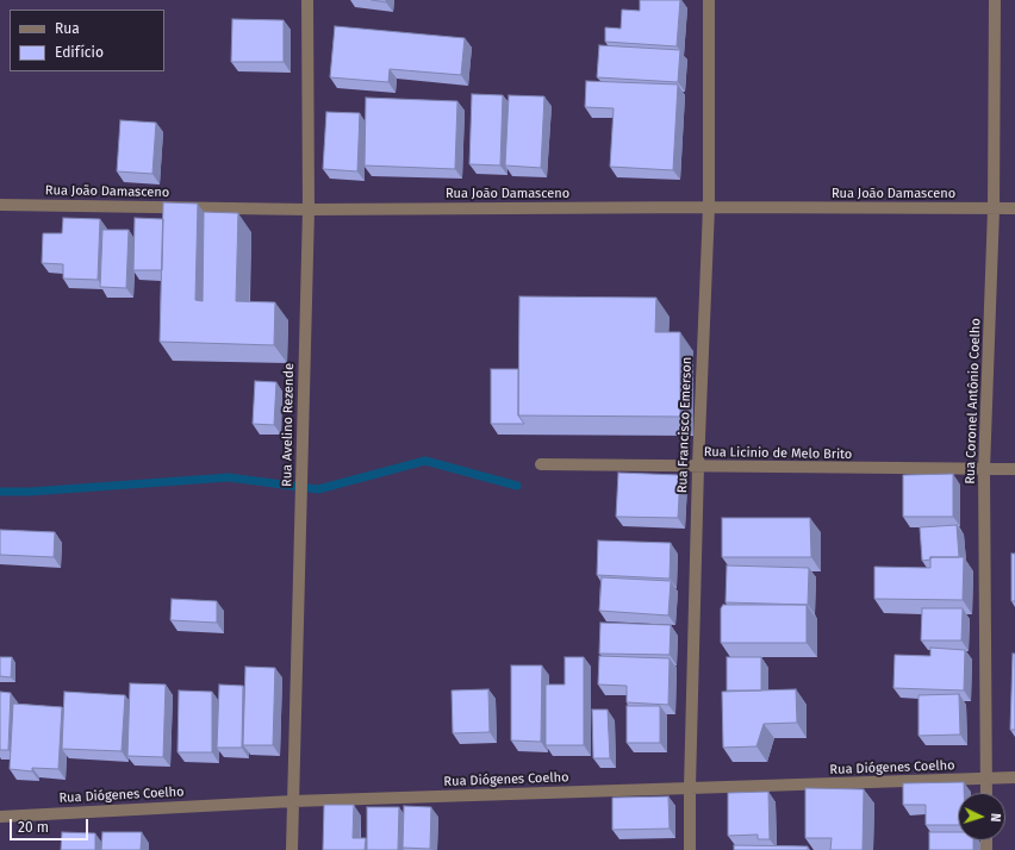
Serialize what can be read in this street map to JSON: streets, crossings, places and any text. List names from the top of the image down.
{
  "streets": {
    "street": [
      "Rua João Damasceno",
      "Rua Coronel Antônio Coelho",
      "Rua Avelino Rezende",
      "Rua Francisco Emerson",
      "Rua Licinio de Melo Brito",
      "Rua Diógenes Coelho"
    ]
  },
  "crossings": [
    ["Rua João Damasceno", "Rua Coronel Antônio Coelho"],
    ["Rua João Damasceno", "Rua Avelino Rezende"],
    ["Rua João Damasceno", "Rua Francisco Emerson"],
    ["Rua Coronel Antônio Coelho", "Rua Licinio de Melo Brito"],
    ["Rua Coronel Antônio Coelho", "Rua Diógenes Coelho"],
    ["Rua Avelino Rezende", "Rua Diógenes Coelho"],
    ["Rua Francisco Emerson", "Rua Licinio de Melo Brito"],
    ["Rua Francisco Emerson", "Rua Diógenes Coelho"]
  ],
  "legend": ["Rua", "Edifício"],
  "scale_bar": "20 m",
  "north": "right"
}
